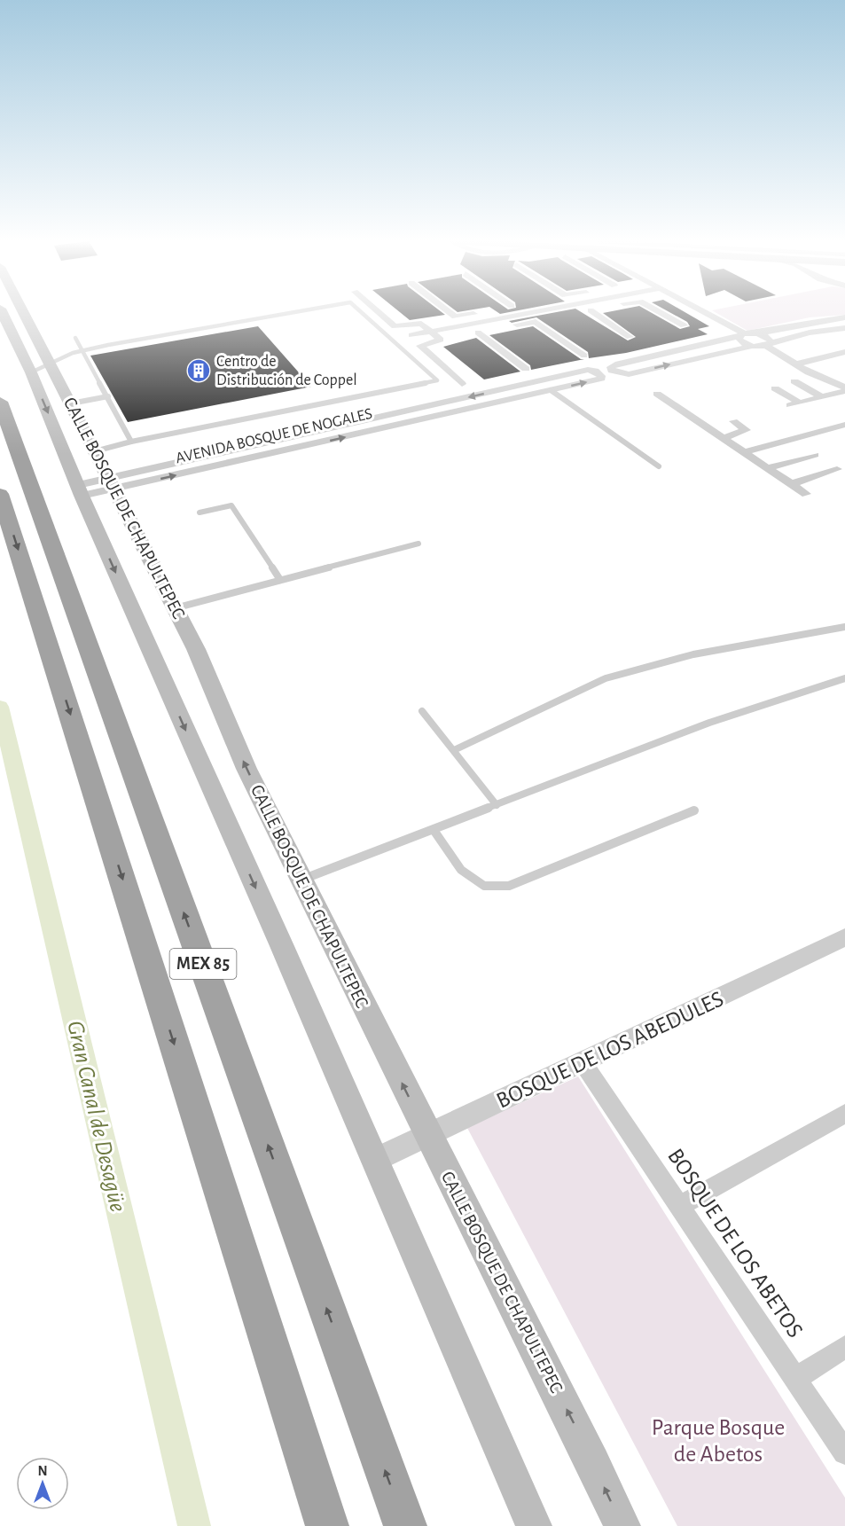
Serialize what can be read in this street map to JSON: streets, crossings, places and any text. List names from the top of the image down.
{
  "streets": {
    "highway": ["MEX 85"],
    "main road": ["CALLE BOSQUE DE CHAPULTEPEC"],
    "street": ["AVENIDA BOSQUE DE NOGALES", "BOSQUE DE LOS ABEDULES", "BOSQUE DE LOS ABETOS"]
  },
  "crossings": [
    ["AVENIDA BOSQUE DE NOGALES", "CALLE BOSQUE DE CHAPULTEPEC"],
    ["CALLE BOSQUE DE CHAPULTEPEC", "BOSQUE DE LOS ABEDULES"],
    ["BOSQUE DE LOS ABEDULES", "BOSQUE DE LOS ABETOS"]
  ],
  "water": ["Gran Canal de Desagüe"],
  "parks": ["Parque Bosque de Abetos"],
  "places": {
    "building": ["Centro de Distribución de Coppel"]
  },
  "north": "top"
}
